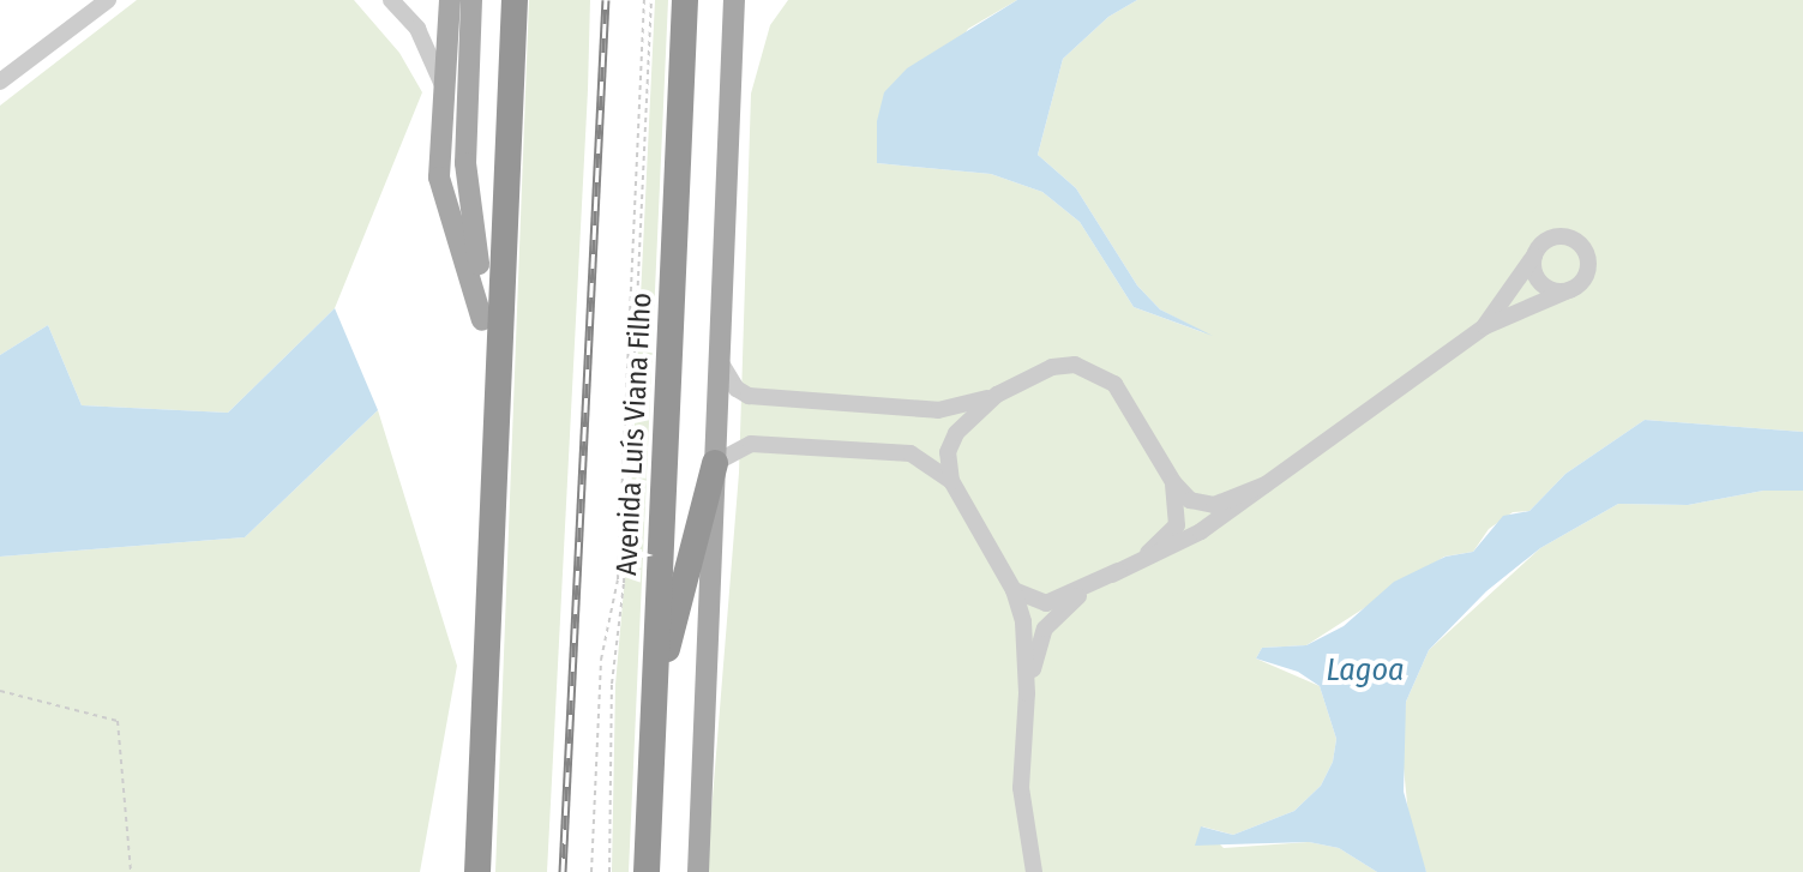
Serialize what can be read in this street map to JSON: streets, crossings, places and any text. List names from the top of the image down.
{
  "streets": {
    "highway": ["Avenida Luís Viana Filho"]
  },
  "water": ["Lagoa"]
}
